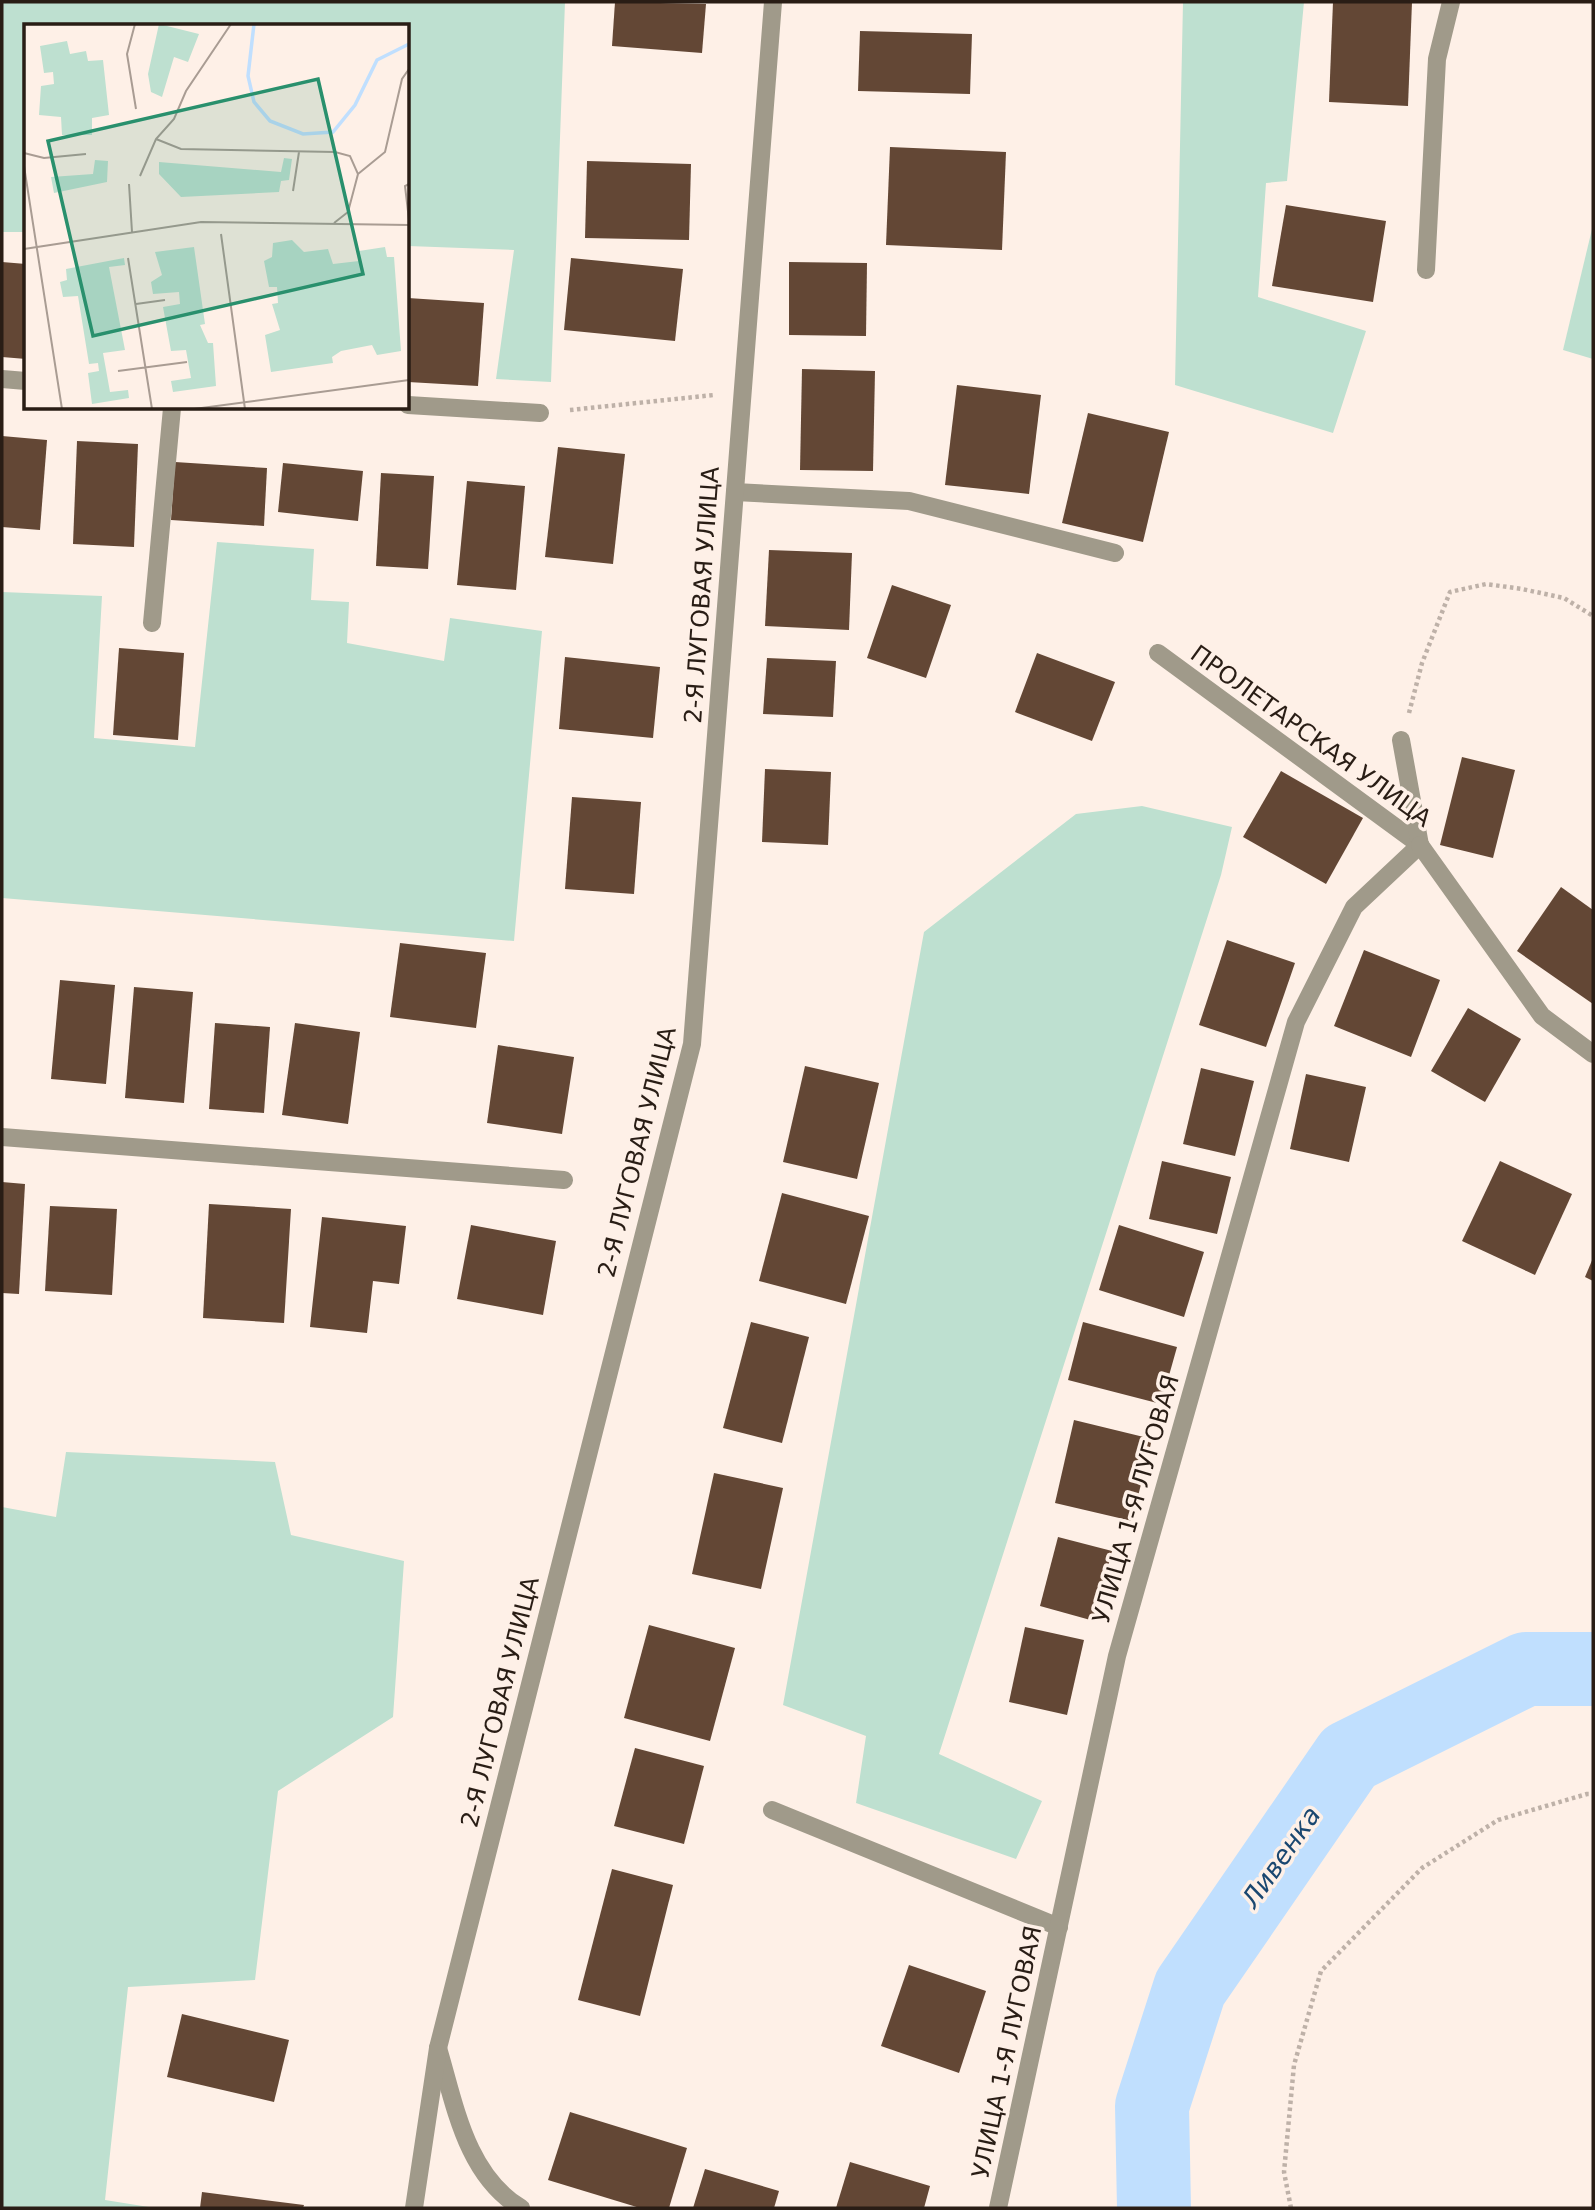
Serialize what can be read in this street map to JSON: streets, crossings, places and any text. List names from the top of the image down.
{
  "streets": {
    "street": ["2-Я ЛУГОВАЯ УЛИЦА", "ПРОЛЕТАРСКАЯ УЛИЦА", "УЛИЦА 1-Я ЛУГОВАЯ"]
  },
  "crossings": [
    ["ПРОЛЕТАРСКАЯ УЛИЦА", "УЛИЦА 1-Я ЛУГОВАЯ"]
  ],
  "water": ["Ливенка"]
}
